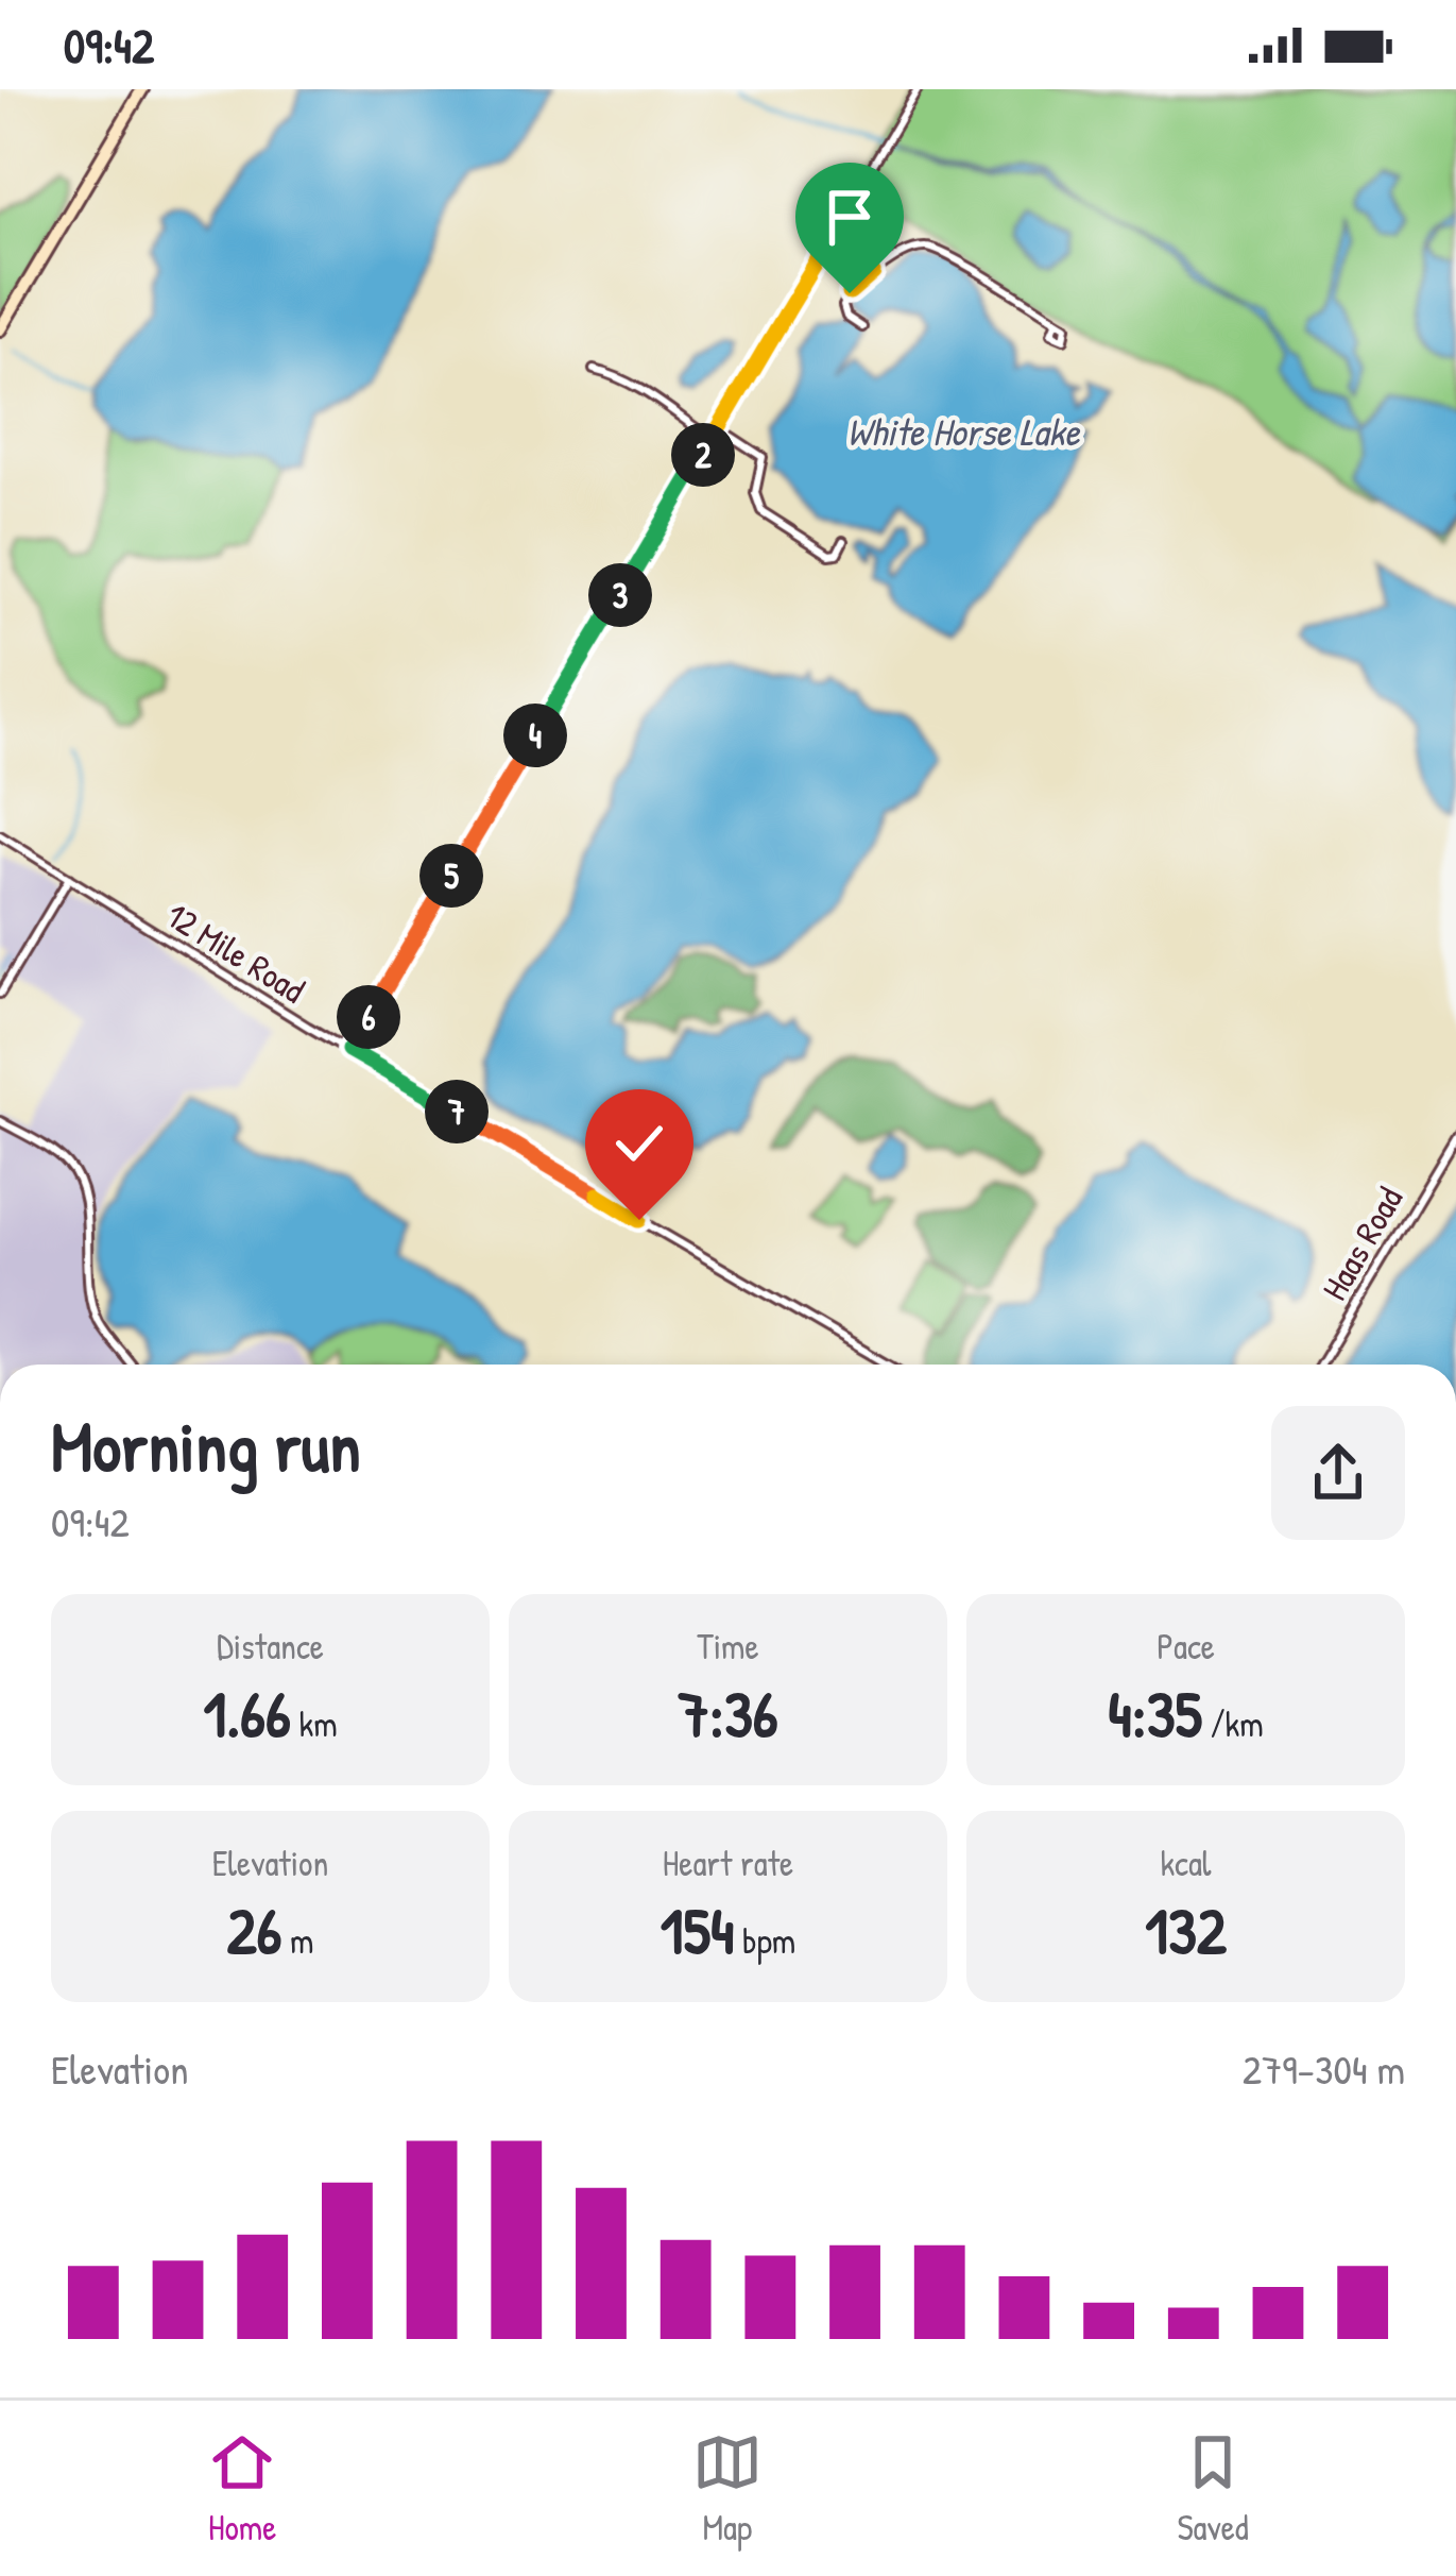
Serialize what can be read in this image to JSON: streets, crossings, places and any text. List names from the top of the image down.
{
  "streets": {
    "street": ["12 Mile Road", "Haas Road"]
  },
  "water": ["White Horse Lake"],
  "page": {
    "status": "09:42",
    "pins": [
      "2",
      "3",
      "4",
      "5",
      "6",
      "7"
    ],
    "heading": ["Morning run", "09:42"],
    "stats": [
      ["Distance", "1.66 km"],
      ["Time", "7:36"],
      ["Pace", "4:35 /km"],
      ["Elevation", "26 m"],
      ["Heart rate", "154 bpm"],
      ["kcal", "132"]
    ],
    "chart": ["Elevation", "279–304 m"],
    "tabs": ["Home", "Map", "Saved"]
  }
}
